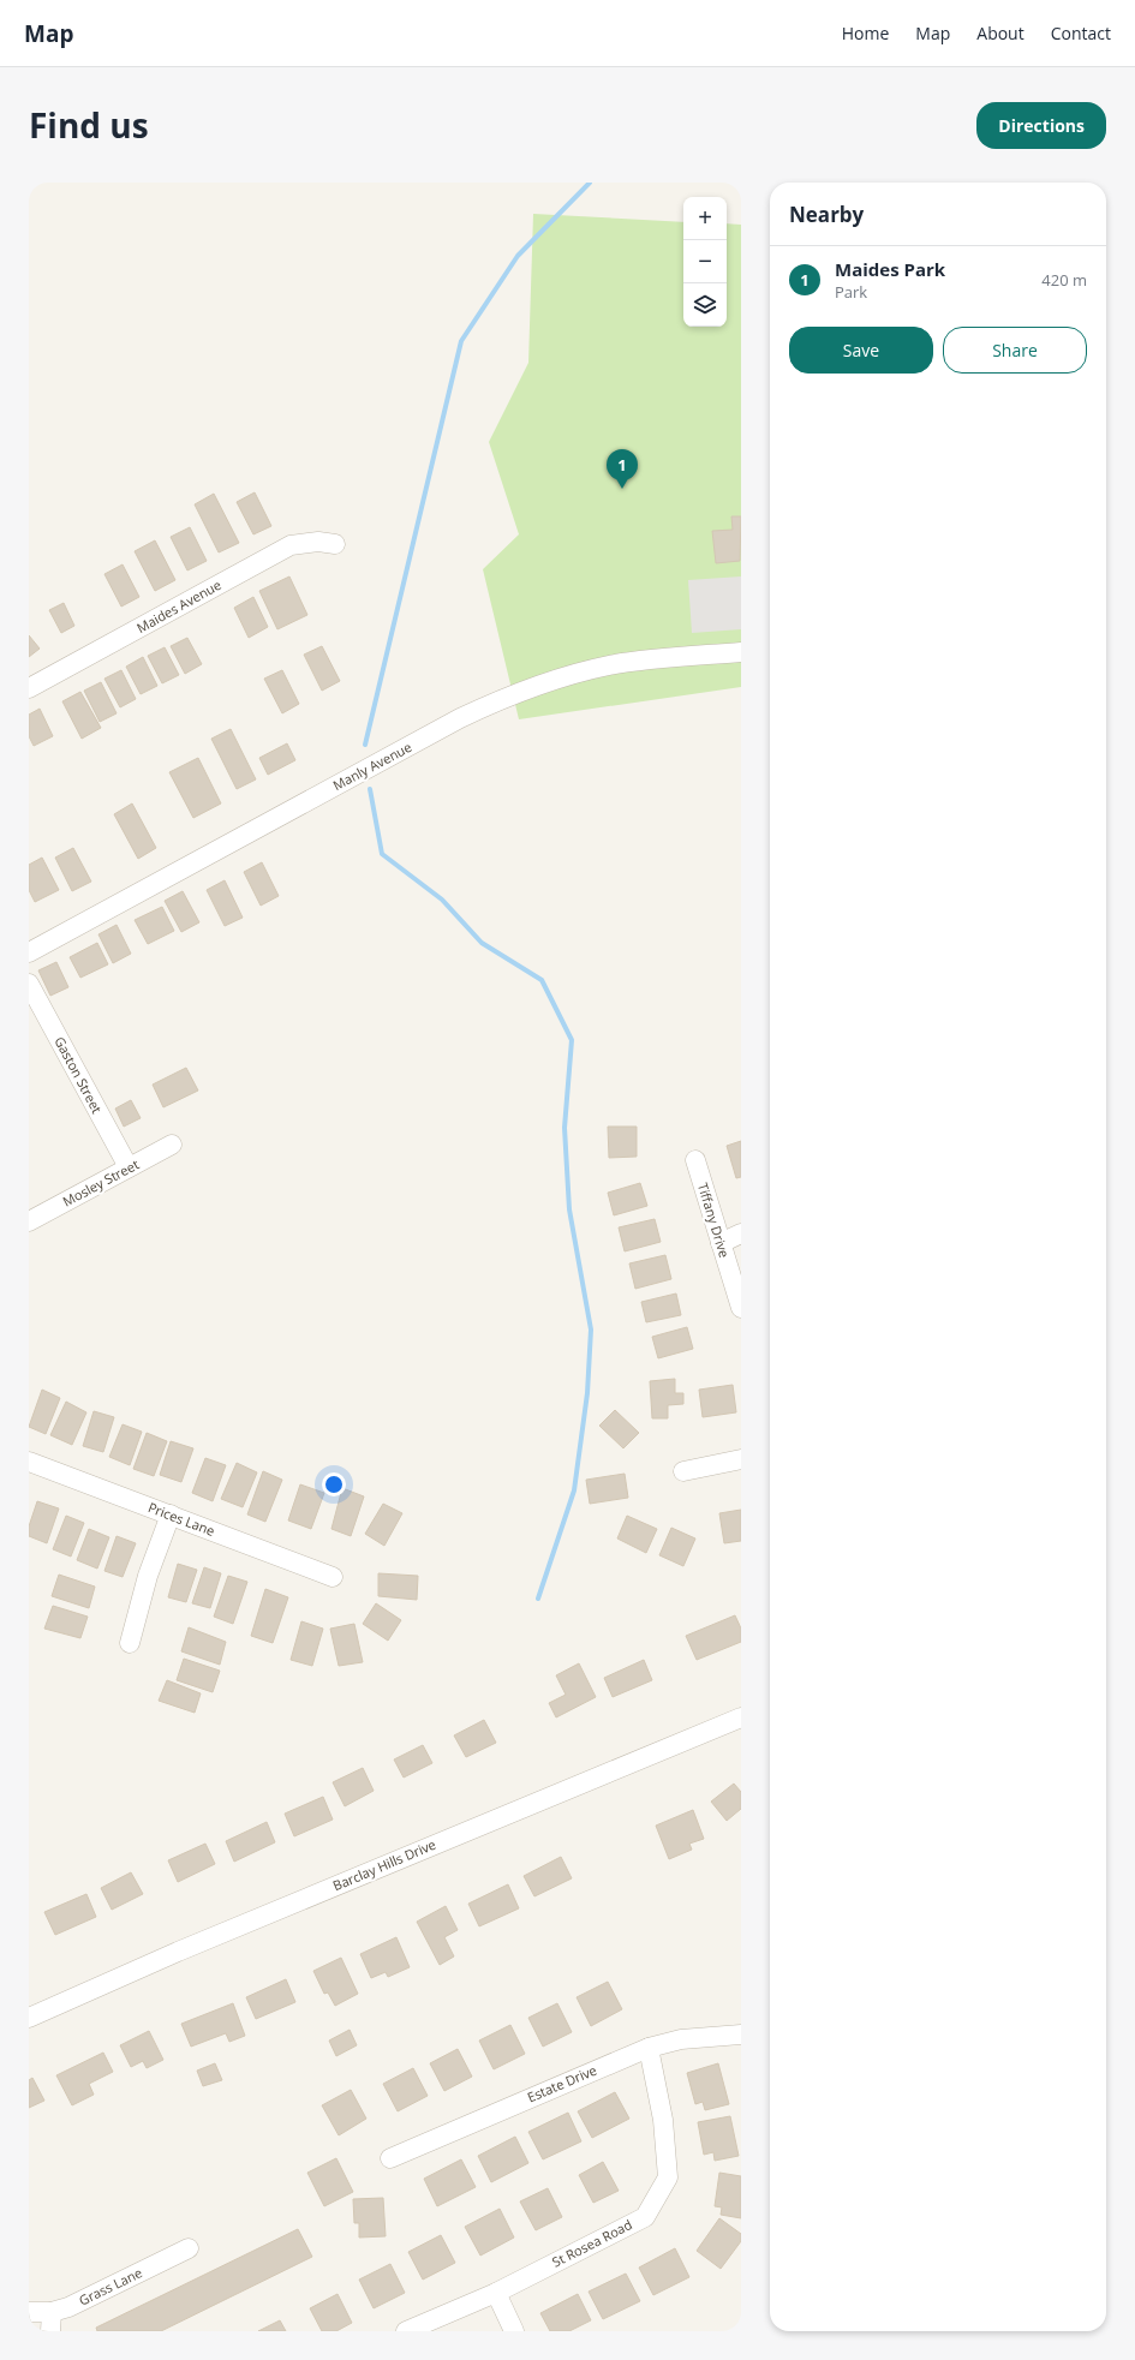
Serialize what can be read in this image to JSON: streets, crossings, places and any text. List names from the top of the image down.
{
  "streets": {
    "street": [
      "Maides Avenue",
      "Manly Avenue",
      "Gaston Street",
      "Mosley Street",
      "Tiffany Drive",
      "Prices Lane",
      "Barclay Hills Drive",
      "Estate Drive",
      "St Rosea Road",
      "Grass Lane"
    ]
  },
  "crossings": [
    ["Gaston Street", "Mosley Street"],
    ["Estate Drive", "St Rosea Road"]
  ],
  "page": {
    "header": "Map",
    "nav": [
      "Home",
      "Map",
      "About",
      "Contact"
    ],
    "title": "Find us",
    "buttons": [
      "Directions",
      ["Save", "Share"]
    ],
    "heading": "Nearby",
    "map_buttons": ["+", "−"],
    "list": [
      {
        "mark": "1",
        "name": "Maides Park",
        "note": "Park",
        "value": "420 m"
      }
    ],
    "pins": "1"
  }
}
